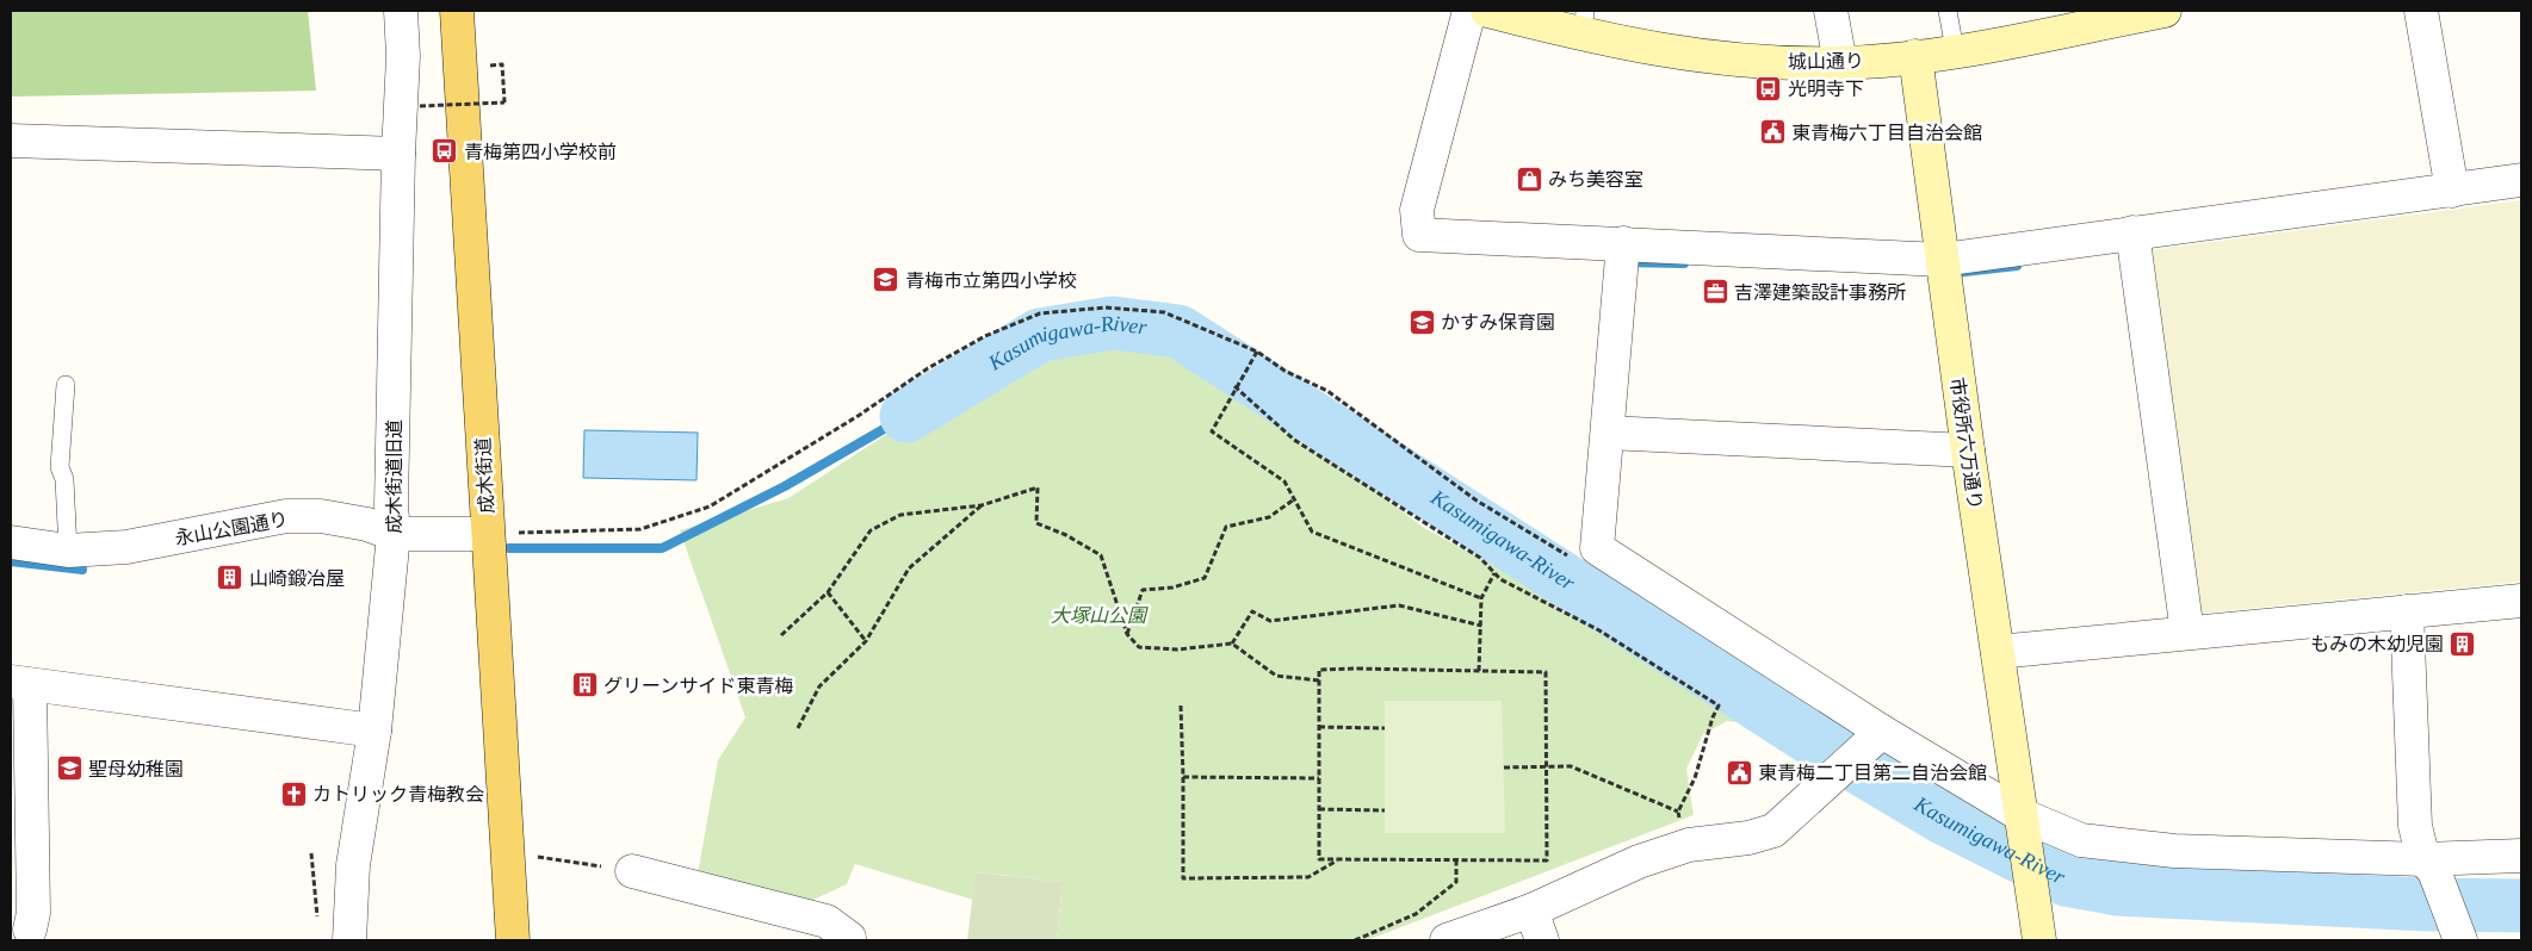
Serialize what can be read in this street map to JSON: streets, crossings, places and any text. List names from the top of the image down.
{
  "streets": {
    "main road": ["成木街道"],
    "street": [
      "城山通り",
      "市役所六万通り",
      "成木街道旧道",
      "永山公園通り"
    ]
  },
  "crossings": [
    ["城山通り", "市役所六万通り"],
    ["成木街道", "永山公園通り"],
    ["成木街道旧道", "永山公園通り"]
  ],
  "water": ["Kasumigawa-River"],
  "parks": ["大塚山公園"],
  "places": {
    "bus stop": ["光明寺下", "青梅第四小学校前"],
    "public building": ["東青梅六丁目自治会館", "東青梅二丁目第二自治会館"],
    "shop": ["みち美容室"],
    "school or university": ["青梅市立第四小学校", "かすみ保育園", "聖母幼稚園"],
    "office": ["吉澤建築設計事務所"],
    "building": ["山崎鍛冶屋", "もみの木幼児園", "グリーンサイド東青梅"],
    "church": ["カトリック青梅教会"]
  }
}
